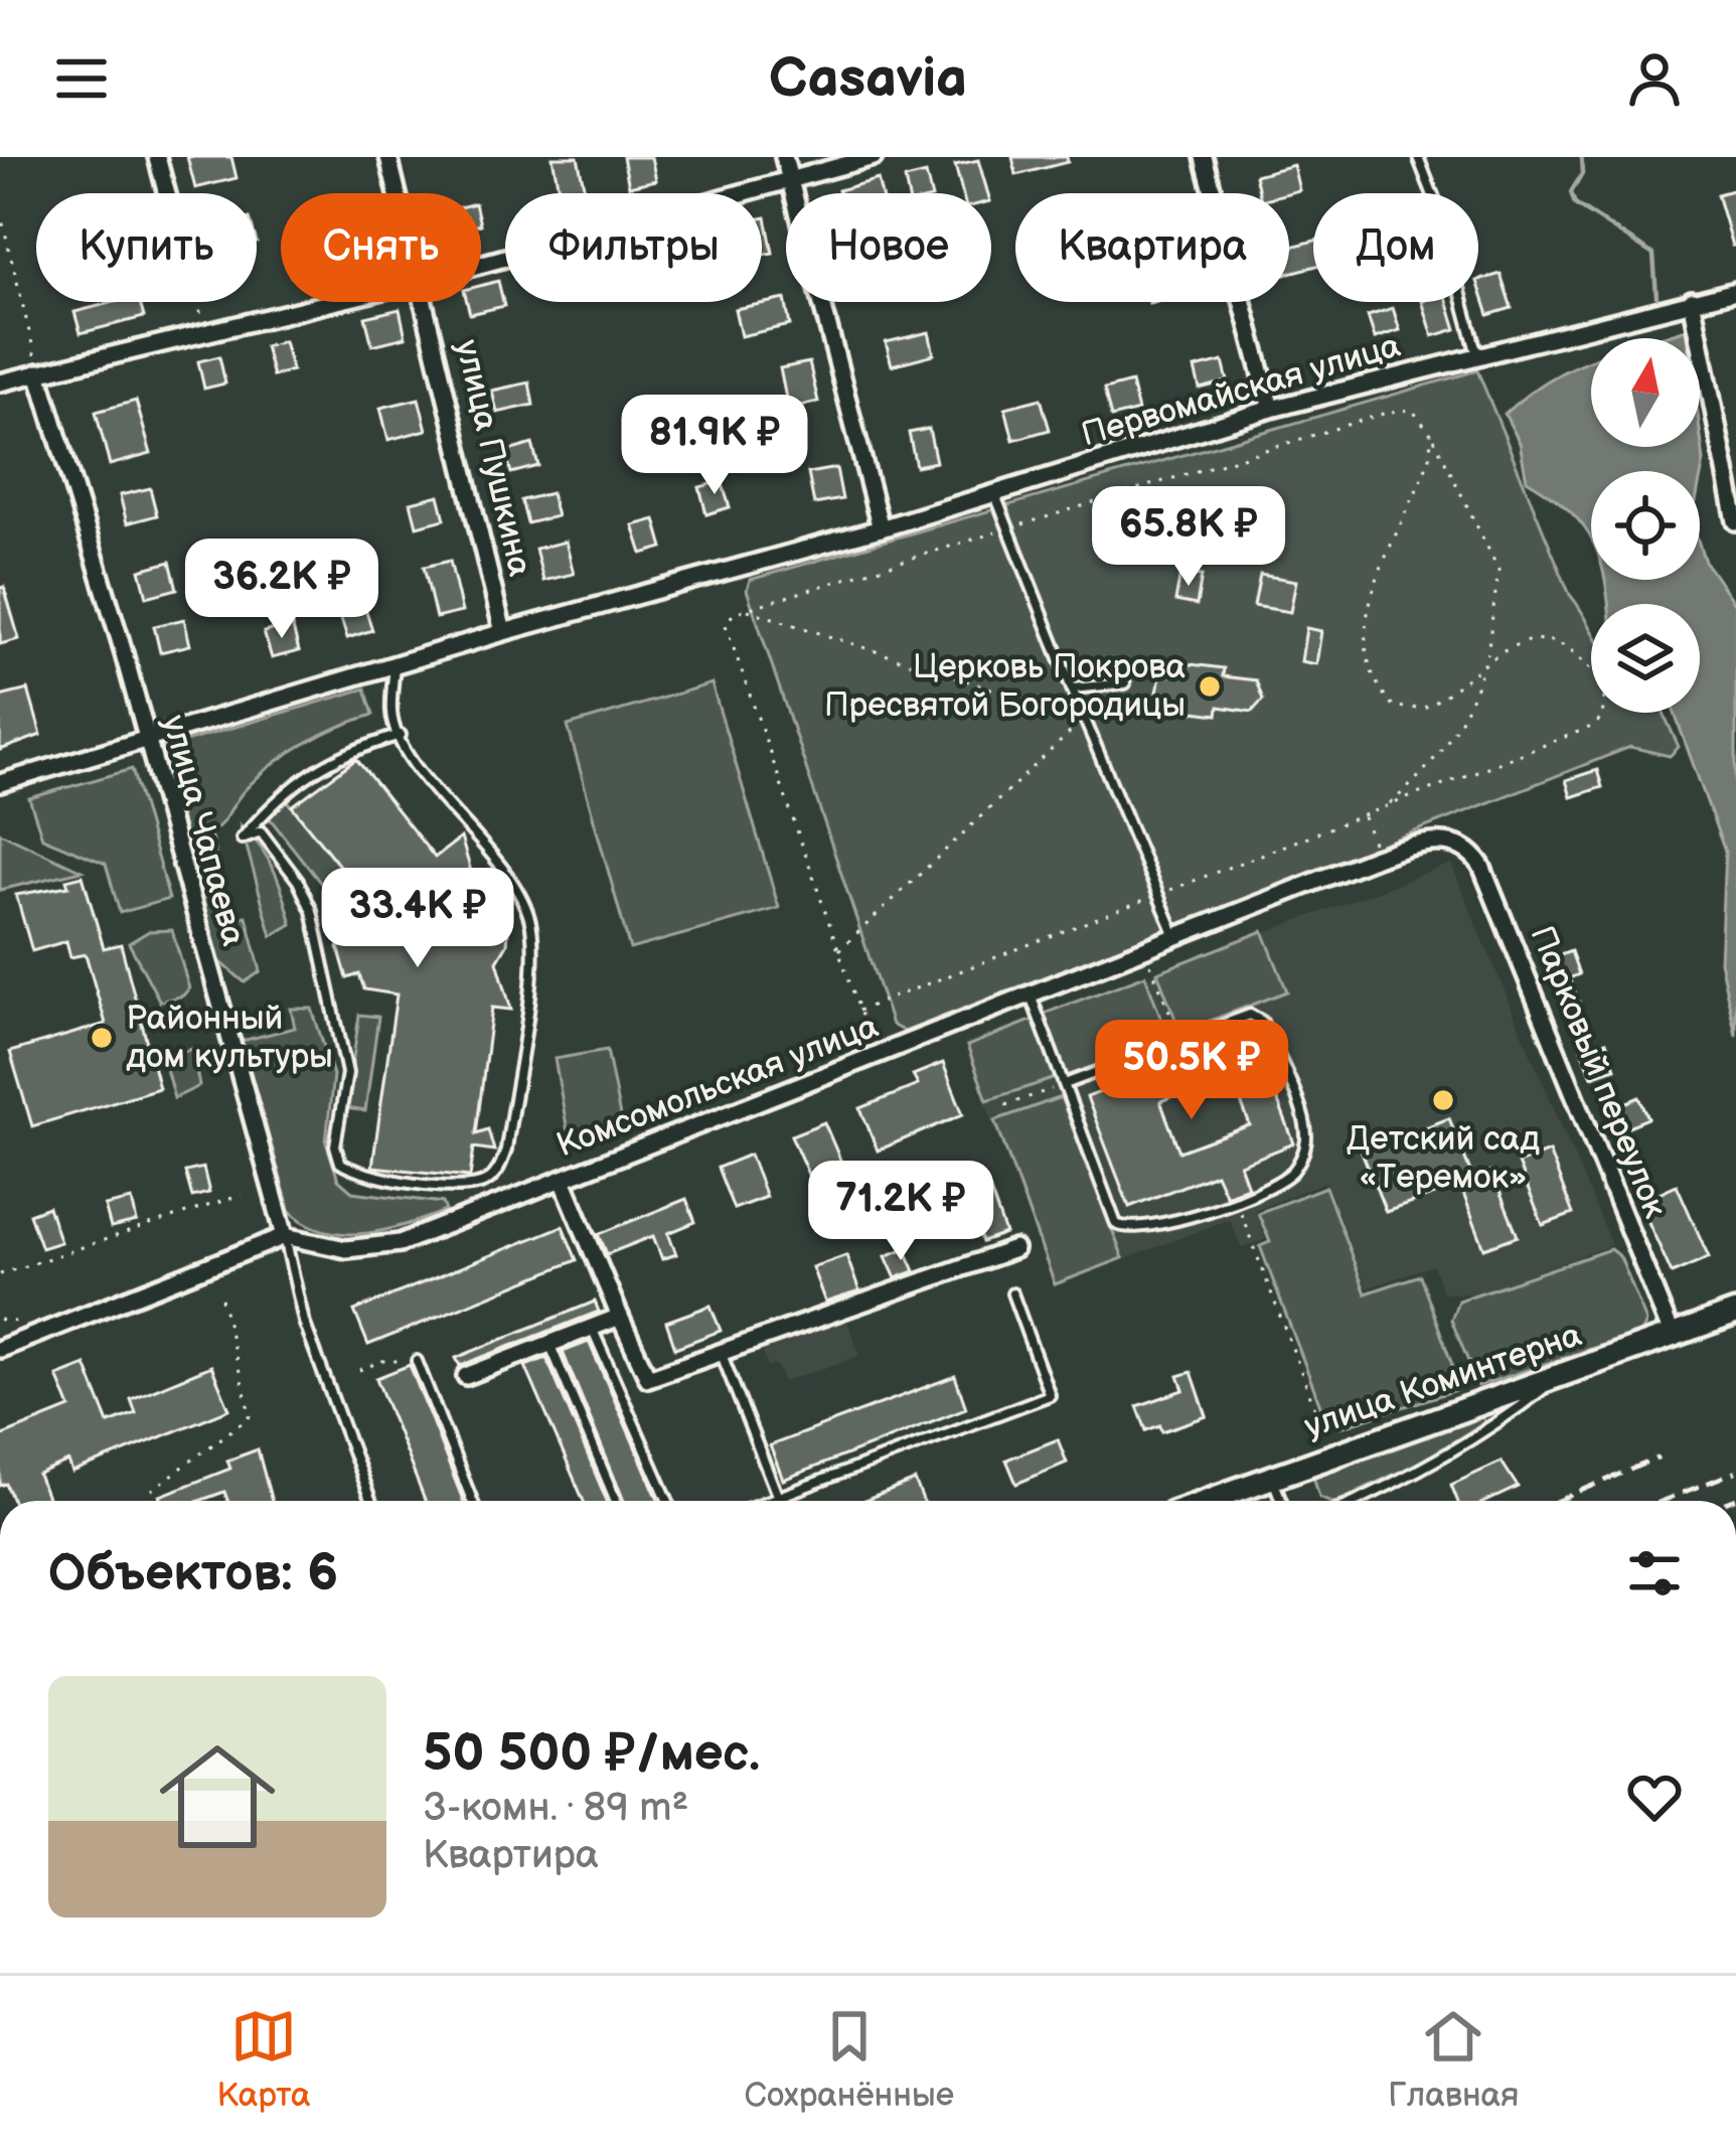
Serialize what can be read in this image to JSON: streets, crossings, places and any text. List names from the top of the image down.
{
  "streets": {
    "street": [
      "Первомайская улица",
      "улица Пушкина",
      "улица Чапаева",
      "Парковый переулок",
      "Комсомольская улица",
      "улица Коминтерна"
    ]
  },
  "crossings": [
    ["Первомайская улица", "улица Пушкина"],
    ["Первомайская улица", "улица Чапаева"],
    ["улица Чапаева", "Комсомольская улица"],
    ["Парковый переулок", "Комсомольская улица"],
    ["Парковый переулок", "улица Коминтерна"]
  ],
  "places": ["Церковь Покрова Пресвятой Богородицы", "Районный дом культуры", "Детский сад «Теремок»"],
  "north": "top",
  "page": {
    "header": "Casavia",
    "chip": [
      "Купить",
      "Снять",
      "Фильтры",
      "Новое",
      "Квартира",
      "Дом"
    ],
    "price": [
      "81.9K ₽",
      "65.8K ₽",
      "36.2K ₽",
      "33.4K ₽",
      "50.5K ₽",
      "71.2K ₽"
    ],
    "heading": "Объектов: 6",
    "list": [
      {
        "name": "50 500 ₽/мес.",
        "note": "3-комн. · 89 m² · Квартира"
      }
    ],
    "tabs": ["Карта", "Сохранённые", "Главная"]
  }
}
